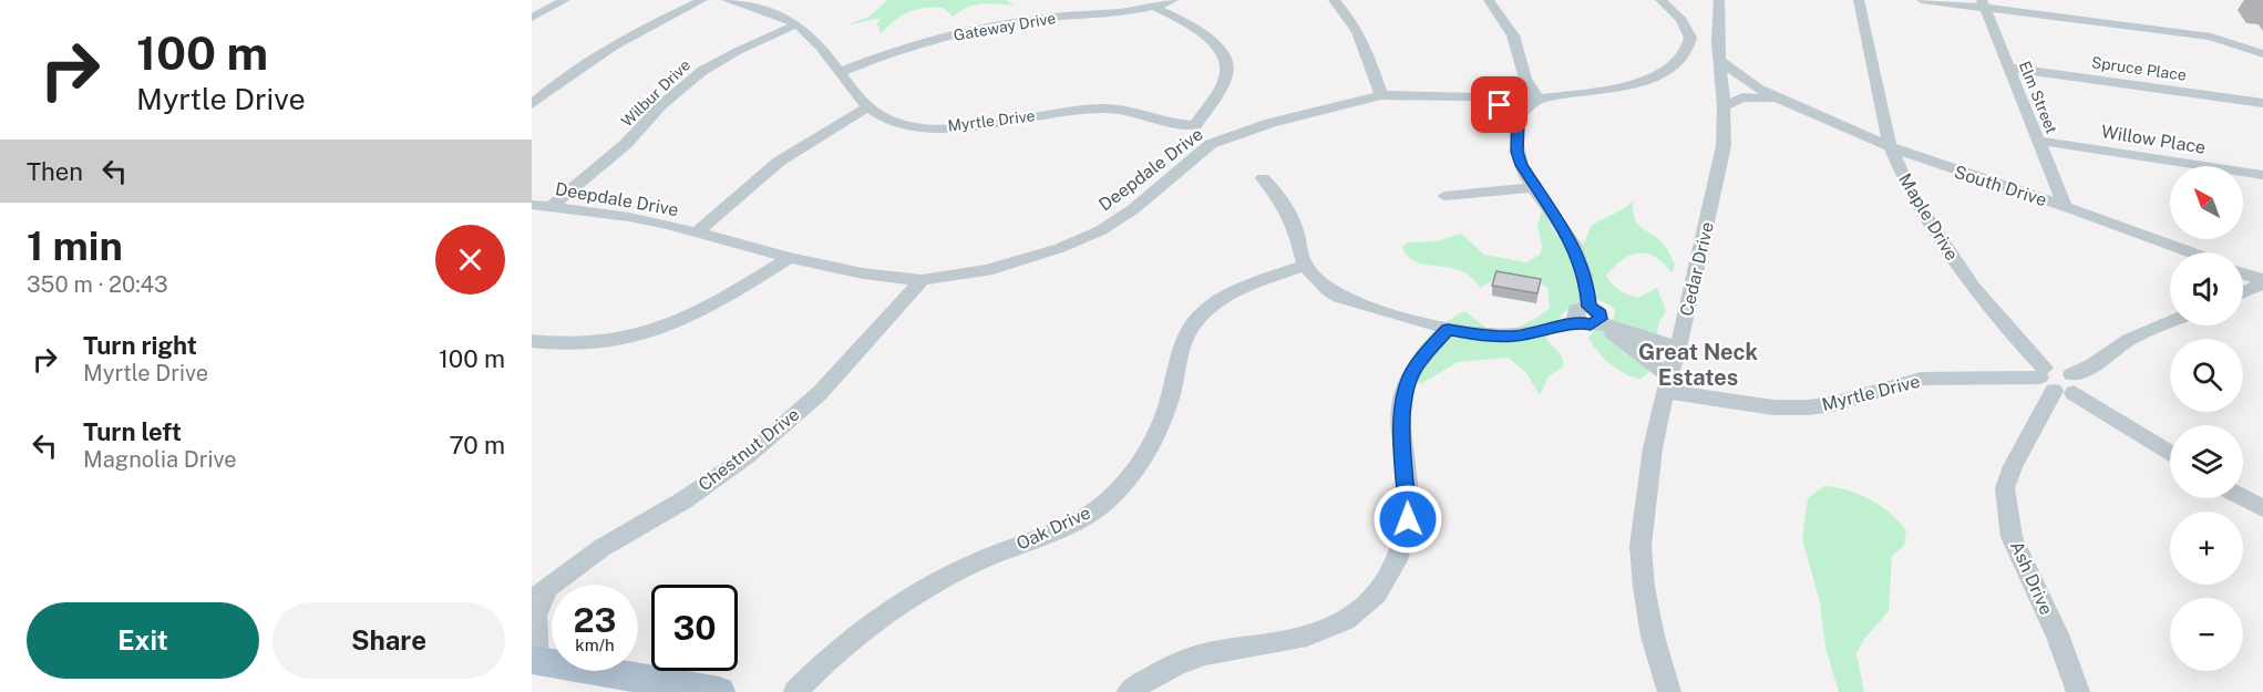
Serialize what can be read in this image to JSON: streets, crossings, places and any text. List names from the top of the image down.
{
  "streets": {
    "street": [
      "Gateway Drive",
      "Spruce Place",
      "Wilbur Drive",
      "Elm Street",
      "Myrtle Drive",
      "Willow Place",
      "Deepdale Drive",
      "South Drive",
      "Maple Drive",
      "Cedar Drive",
      "Chestnut Drive",
      "Oak Drive",
      "Ash Drive"
    ]
  },
  "crossings": [
    ["Gateway Drive", "Myrtle Drive"],
    ["Spruce Place", "Elm Street"],
    ["Wilbur Drive", "Myrtle Drive"],
    ["Wilbur Drive", "Deepdale Drive"],
    ["Elm Street", "Willow Place"],
    ["Elm Street", "South Drive"],
    ["Myrtle Drive", "Maple Drive"],
    ["Myrtle Drive", "Cedar Drive"],
    ["Myrtle Drive", "Ash Drive"],
    ["Deepdale Drive", "South Drive"],
    ["Deepdale Drive", "Cedar Drive"],
    ["Deepdale Drive", "Chestnut Drive"],
    ["South Drive", "Maple Drive"],
    ["South Drive", "Cedar Drive"],
    ["Maple Drive", "Ash Drive"]
  ],
  "districts": ["Great Neck Estates"],
  "north": "top left",
  "page": {
    "turn": ["100 m", "Myrtle Drive"],
    "then": "Then",
    "map_buttons": ["+", "−"],
    "heading": ["1 min", "350 m · 20:43"],
    "list": [
      {
        "name": "Turn right",
        "note": "Myrtle Drive",
        "value": "100 m"
      },
      {
        "name": "Turn left",
        "note": "Magnolia Drive",
        "value": "70 m"
      }
    ],
    "speed": "23 km/h",
    "limit": "30",
    "buttons": ["Exit", "Share"]
  }
}
